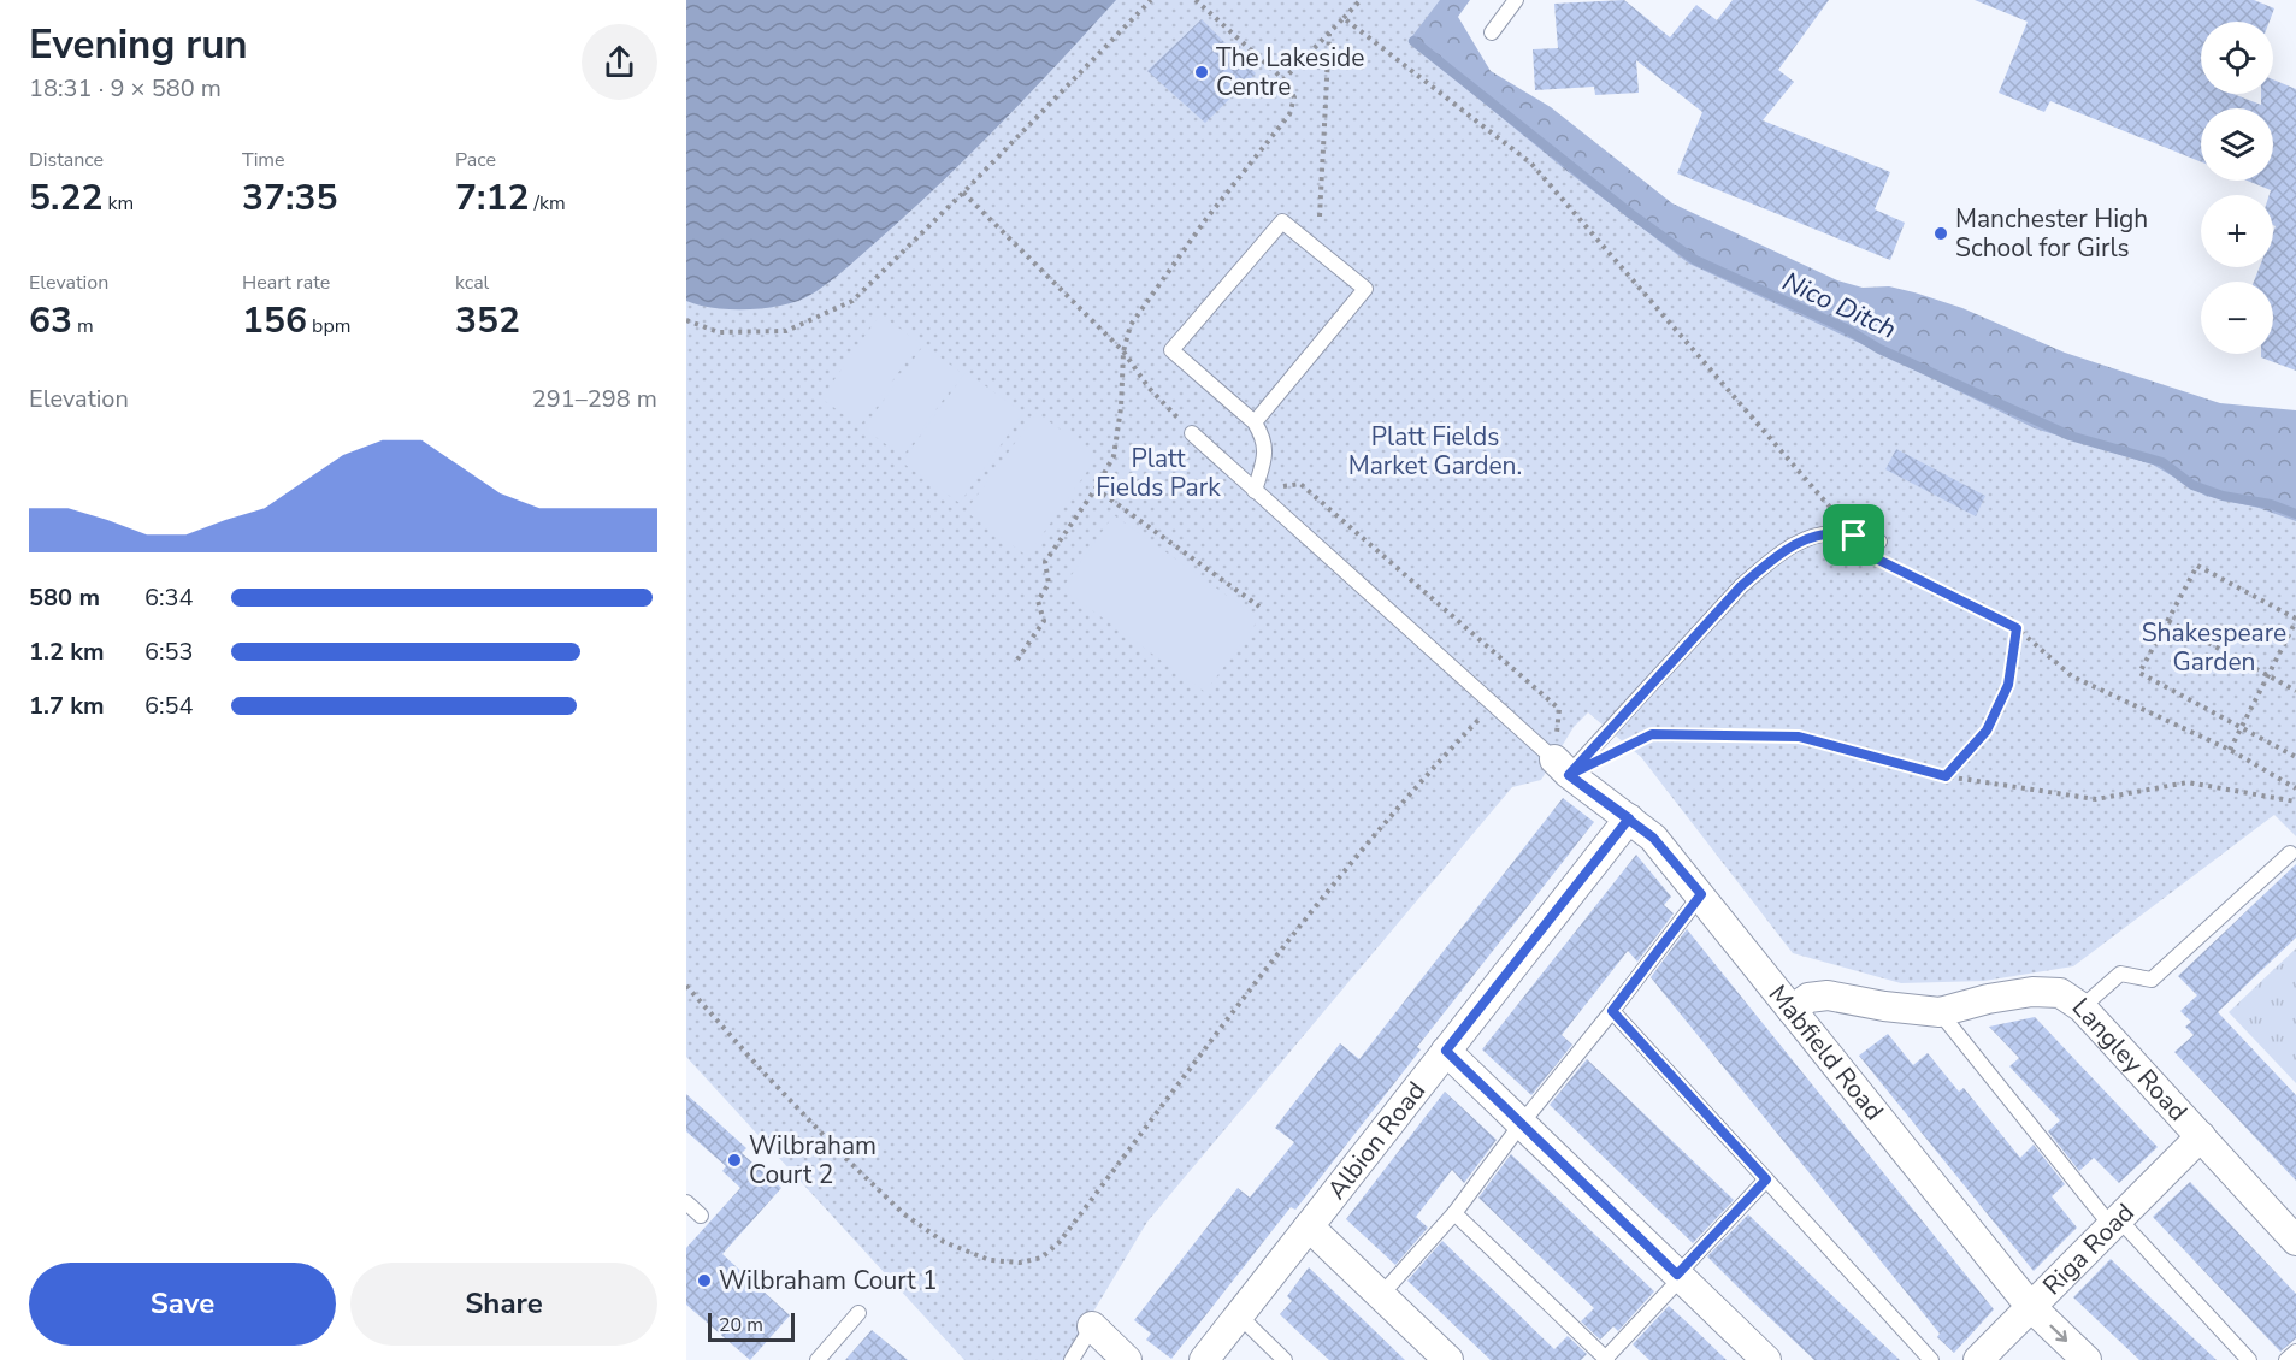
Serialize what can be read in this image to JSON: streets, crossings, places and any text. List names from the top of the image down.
{
  "streets": {
    "street": [
      "Mabfield Road",
      "Langley Road",
      "Albion Road",
      "Riga Road"
    ]
  },
  "crossings": [
    ["Mabfield Road", "Langley Road"],
    ["Mabfield Road", "Albion Road"],
    ["Mabfield Road", "Riga Road"],
    ["Langley Road", "Riga Road"]
  ],
  "water": ["Nico Ditch"],
  "parks": ["Platt Fields Market Garden.", "Platt Fields Park", "Shakespeare Garden"],
  "places": [
    "The Lakeside Centre",
    "Manchester High School for Girls",
    "Wilbraham Court 2",
    "Wilbraham Court 1"
  ],
  "scale_bar": "20 m",
  "page": {
    "heading": ["Evening run", "18:31 · 9 × 580 m"],
    "map_buttons": ["+", "−"],
    "stats": [
      ["Distance", "5.22 km"],
      ["Time", "37:35"],
      ["Pace", "7:12 /km"],
      ["Elevation", "63 m"],
      ["Heart rate", "156 bpm"],
      ["kcal", "352"]
    ],
    "chart": ["Elevation", "291–298 m"],
    "list": [
      {
        "name": "580 m",
        "note": "6:34"
      },
      {
        "name": "1.2 km",
        "note": "6:53"
      },
      {
        "name": "1.7 km",
        "note": "6:54"
      }
    ],
    "buttons": ["Save", "Share"],
    "scale": "20 m"
  }
}
